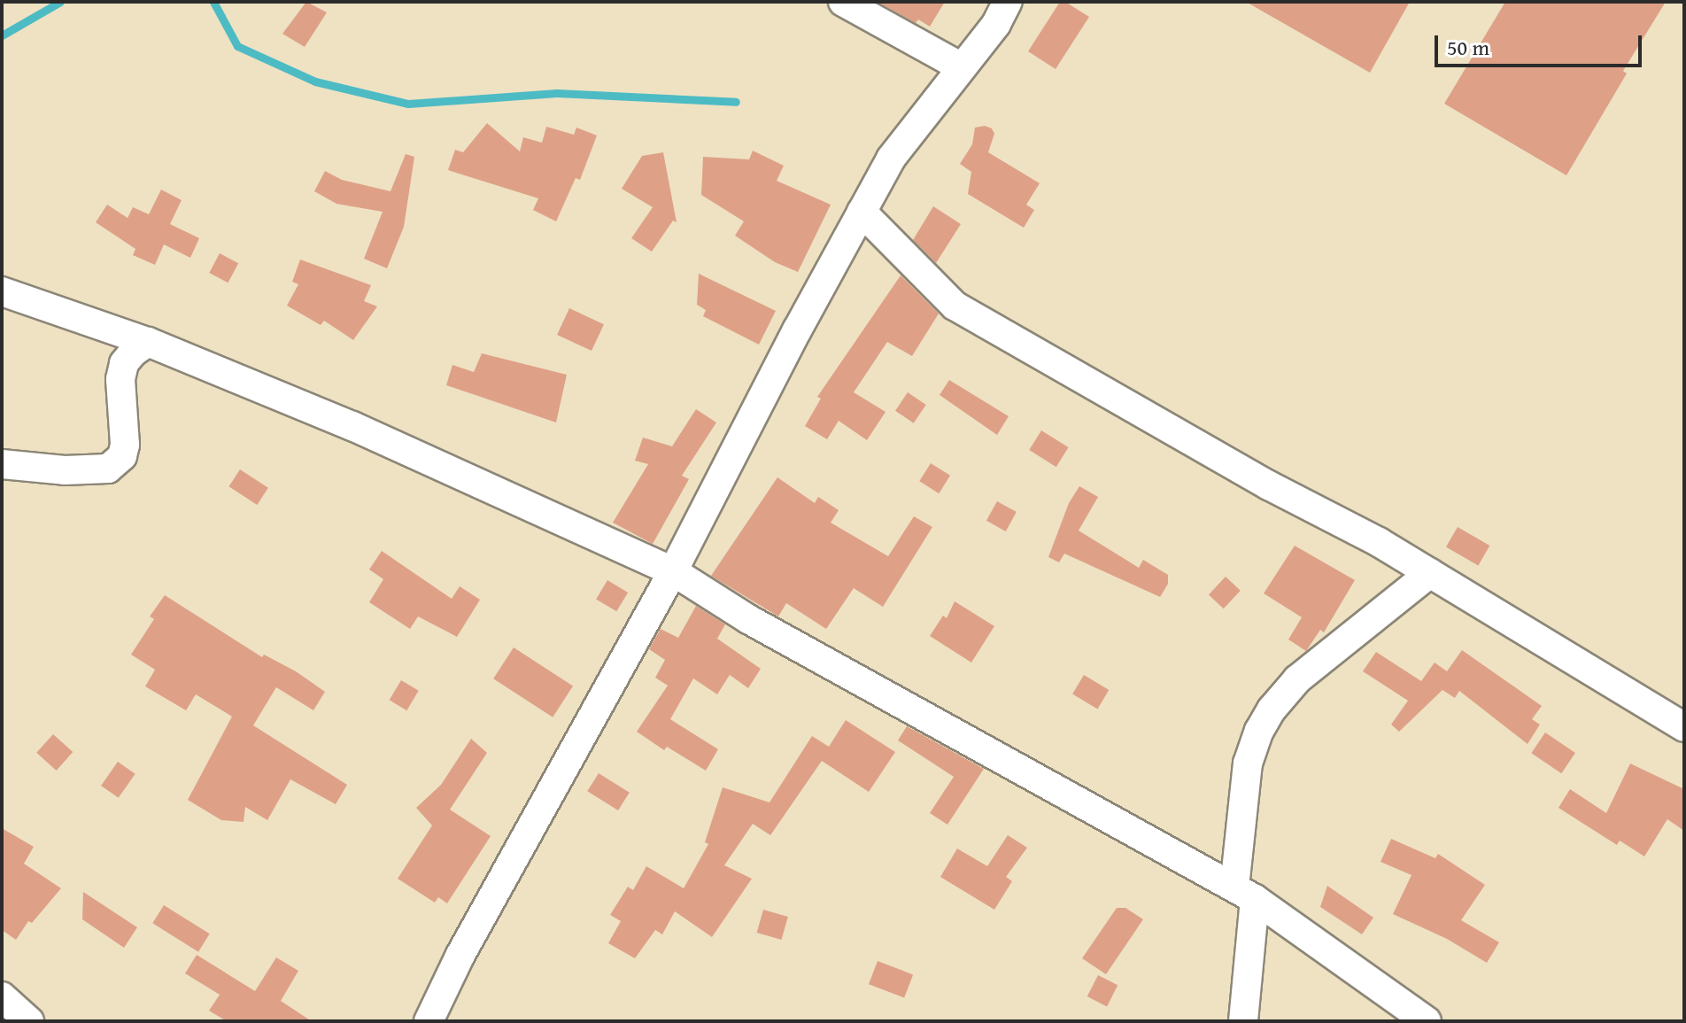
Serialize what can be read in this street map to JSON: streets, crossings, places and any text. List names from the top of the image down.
{
  "scale_bar": "50 m"
}
